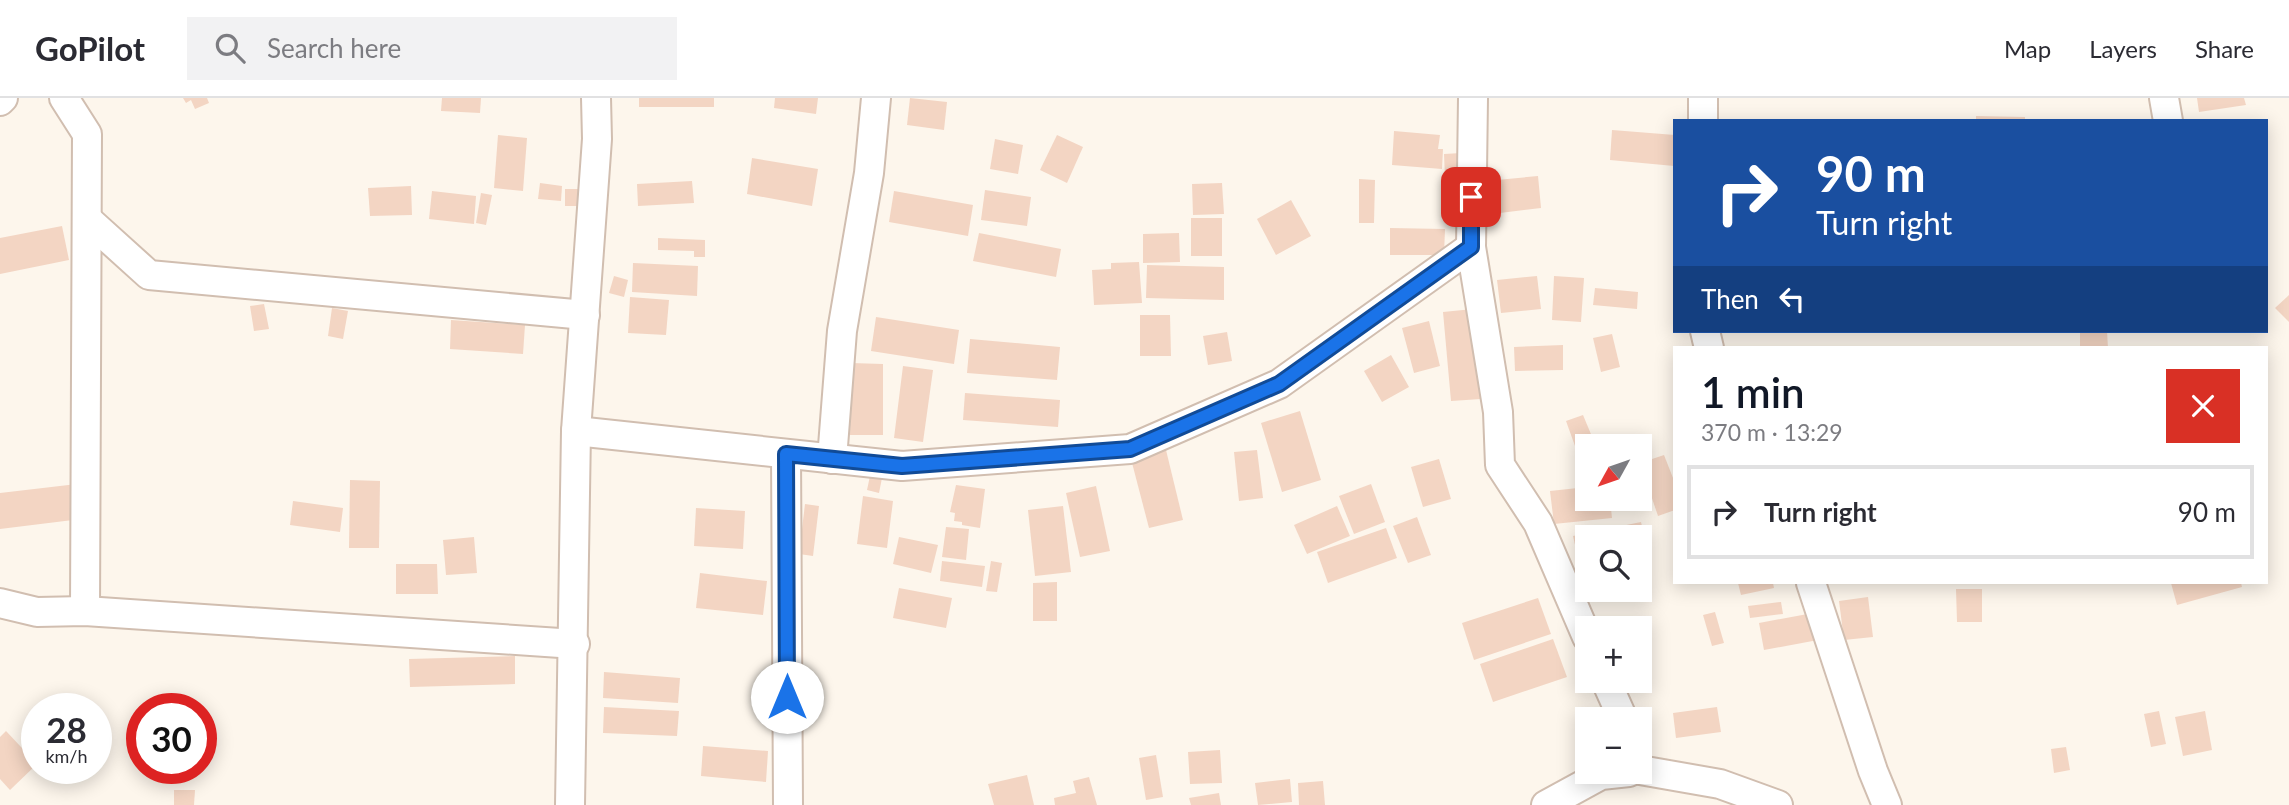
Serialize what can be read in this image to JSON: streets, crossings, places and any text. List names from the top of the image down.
{
  "north": "bottom left",
  "page": {
    "header": "GoPilot",
    "search": "Search here",
    "nav": ["Map", "Layers", "Share"],
    "turn": ["90 m", "Turn right"],
    "then": "Then",
    "heading": ["1 min", "370 m · 13:29"],
    "map_buttons": ["+", "−"],
    "list": [
      {
        "name": "Turn right",
        "value": "90 m"
      }
    ],
    "speed": "28 km/h",
    "limit": "30"
  }
}
